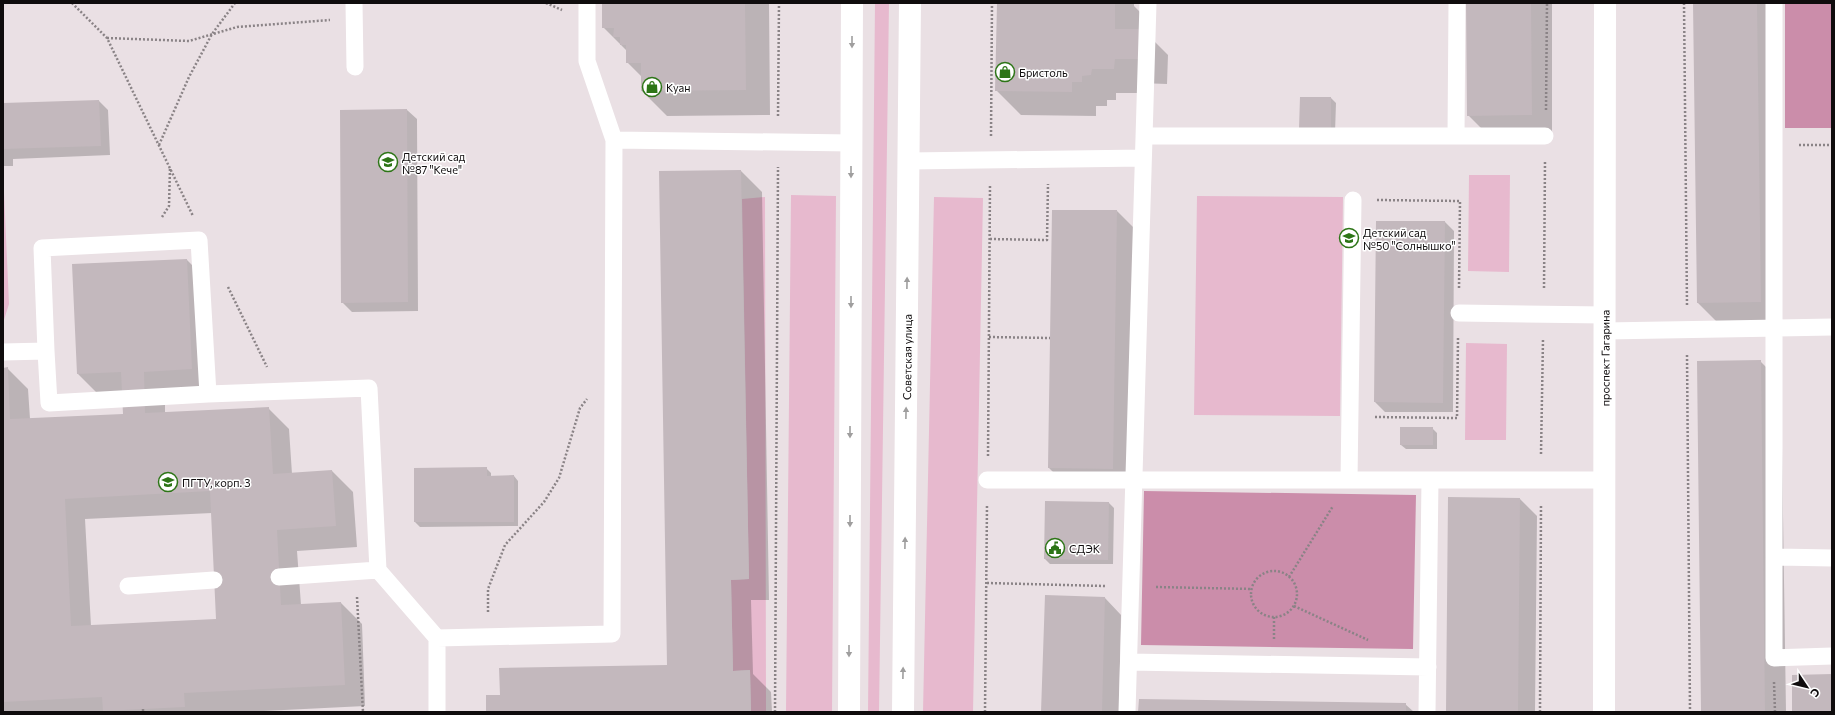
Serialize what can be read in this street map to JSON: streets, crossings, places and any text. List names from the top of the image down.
{
  "streets": {
    "main road": ["Советская улица", "проспект Гагарина"]
  },
  "places": {
    "shop": ["Бристоль", "Куан"],
    "school or university": ["Детский сад №87 \"Кече\"", "Детский сад №50 \"Солнышко\"", "ПГТУ, корп. 3"],
    "public building": ["СДЭК"]
  },
  "north": "bottom right"
}
